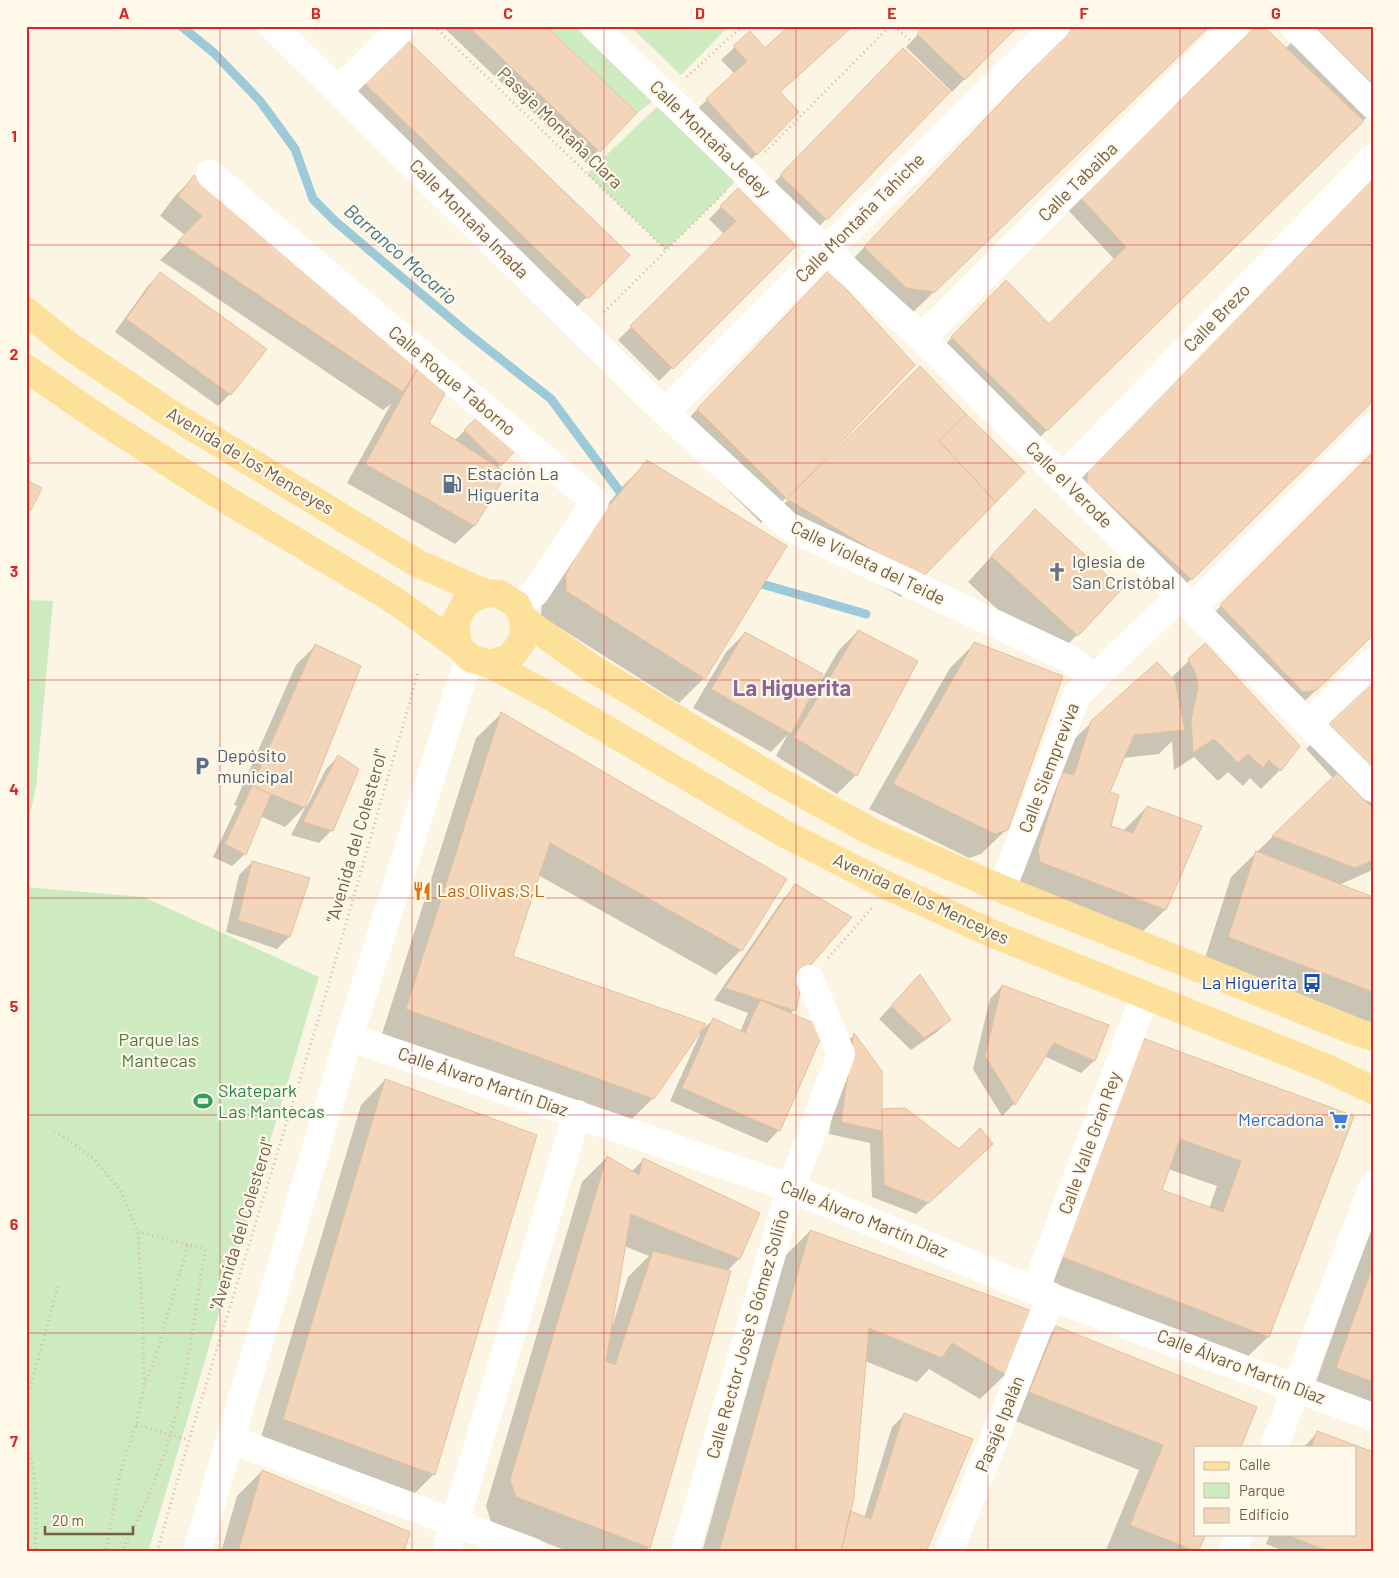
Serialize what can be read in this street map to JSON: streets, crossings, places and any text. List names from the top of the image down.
{
  "streets": {
    "main road": ["Avenida de los Menceyes"],
    "street": [
      "Calle Montaña Jedey",
      "Calle Tabaiba",
      "Calle Montaña Tahiche",
      "Calle Montaña Imada",
      "Calle Brezo",
      "Calle Roque Taborno",
      "Calle el Verode",
      "Calle Violeta del Teide",
      "Calle Siempreviva",
      "Calle Álvaro Martín Díaz",
      "Calle Valle Gran Rey",
      "Calle Rector José S Gómez Soliño",
      "Pasaje Ipalán"
    ],
    "path": ["Pasaje Montaña Clara", "\"Avenida del Colesterol\""]
  },
  "crossings": [
    ["Calle Montaña Jedey", "Calle Montaña Tahiche"],
    ["Calle Montaña Jedey", "Calle el Verode"],
    ["Calle Tabaiba", "Calle el Verode"],
    ["Calle Montaña Tahiche", "Calle Montaña Imada"],
    ["Calle Montaña Tahiche", "Calle el Verode"],
    ["Calle Montaña Tahiche", "Calle Violeta del Teide"],
    ["Calle Montaña Imada", "Calle Violeta del Teide"],
    ["Calle Brezo", "Calle el Verode"],
    ["Calle Roque Taborno", "Avenida de los Menceyes"],
    ["Avenida de los Menceyes", "Calle Valle Gran Rey"],
    ["Calle el Verode", "Calle Siempreviva"],
    ["Calle Violeta del Teide", "Calle Siempreviva"],
    ["Calle Álvaro Martín Díaz", "Calle Valle Gran Rey"],
    ["Calle Álvaro Martín Díaz", "Calle Rector José S Gómez Soliño"],
    ["Calle Álvaro Martín Díaz", "Pasaje Ipalán"],
    ["Calle Valle Gran Rey", "Pasaje Ipalán"]
  ],
  "districts": ["La Higuerita"],
  "water": ["Barranco Macario"],
  "parks": ["Parque las Mantecas"],
  "places": {
    "fuel station": ["Estación La Higuerita"],
    "church": ["Iglesia de San Cristóbal"],
    "parking": ["Depósito municipal"],
    "restaurant": ["Las Olivas,S,L"],
    "bus stop": ["La Higuerita"],
    "sports": ["Skatepark Las Mantecas"],
    "supermarket": ["Mercadona"]
  },
  "legend": ["Calle", "Parque", "Edificio"],
  "scale_bar": "20 m",
  "grid": {
    "columns": [
      "A",
      "B",
      "C",
      "D",
      "E",
      "F",
      "G"
    ],
    "rows": [
      "1",
      "2",
      "3",
      "4",
      "5",
      "6",
      "7"
    ]
  }
}
